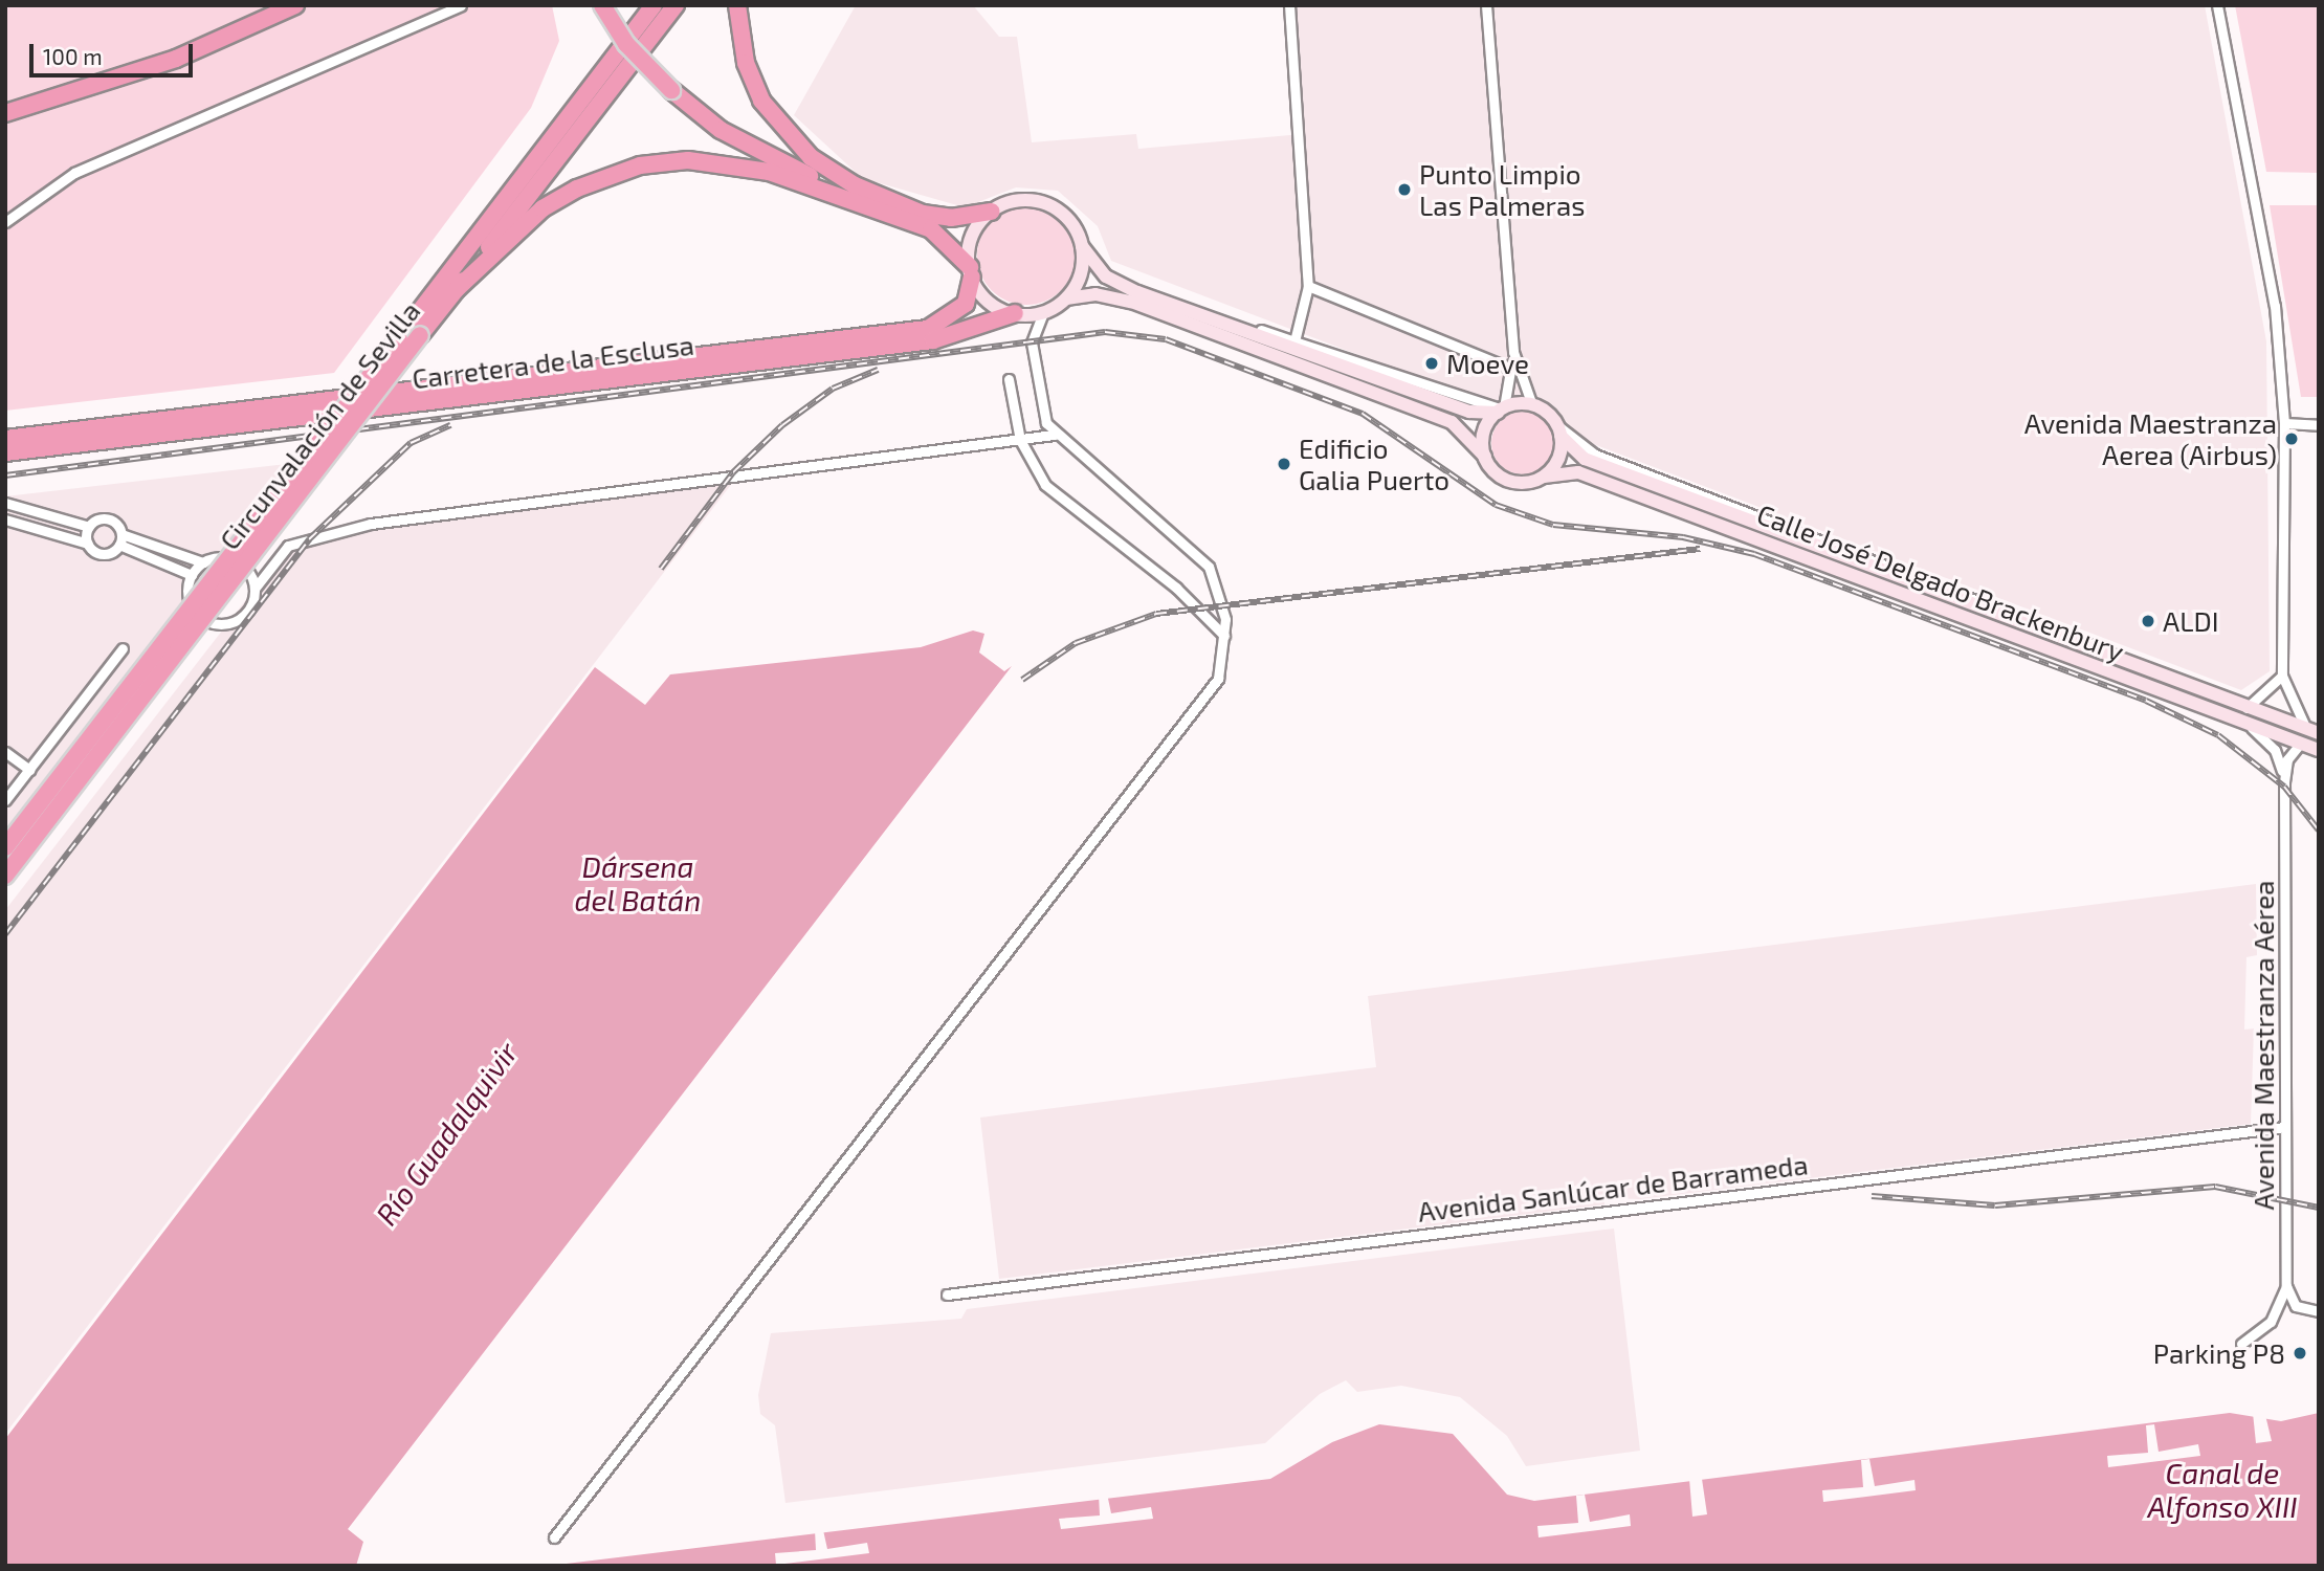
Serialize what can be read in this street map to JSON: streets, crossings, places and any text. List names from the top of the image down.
{
  "streets": {
    "highway": ["Carretera de la Esclusa", "Circunvalación de Sevilla"],
    "main road": ["Calle José Delgado Brackenbury"],
    "street": ["Avenida Maestranza Aérea", "Avenida Sanlúcar de Barrameda"]
  },
  "crossings": [
    ["Avenida Maestranza Aérea", "Avenida Sanlúcar de Barrameda"]
  ],
  "water": ["Dársena del Batán", "Río Guadalquivir", "Canal de Alfonso XIII"],
  "places": [
    "Punto Limpio Las Palmeras",
    "Moeve",
    "Avenida Maestranza Aerea (Airbus)",
    "Edificio Galia Puerto",
    "ALDI",
    "Parking P8"
  ],
  "scale_bar": "100 m"
}
